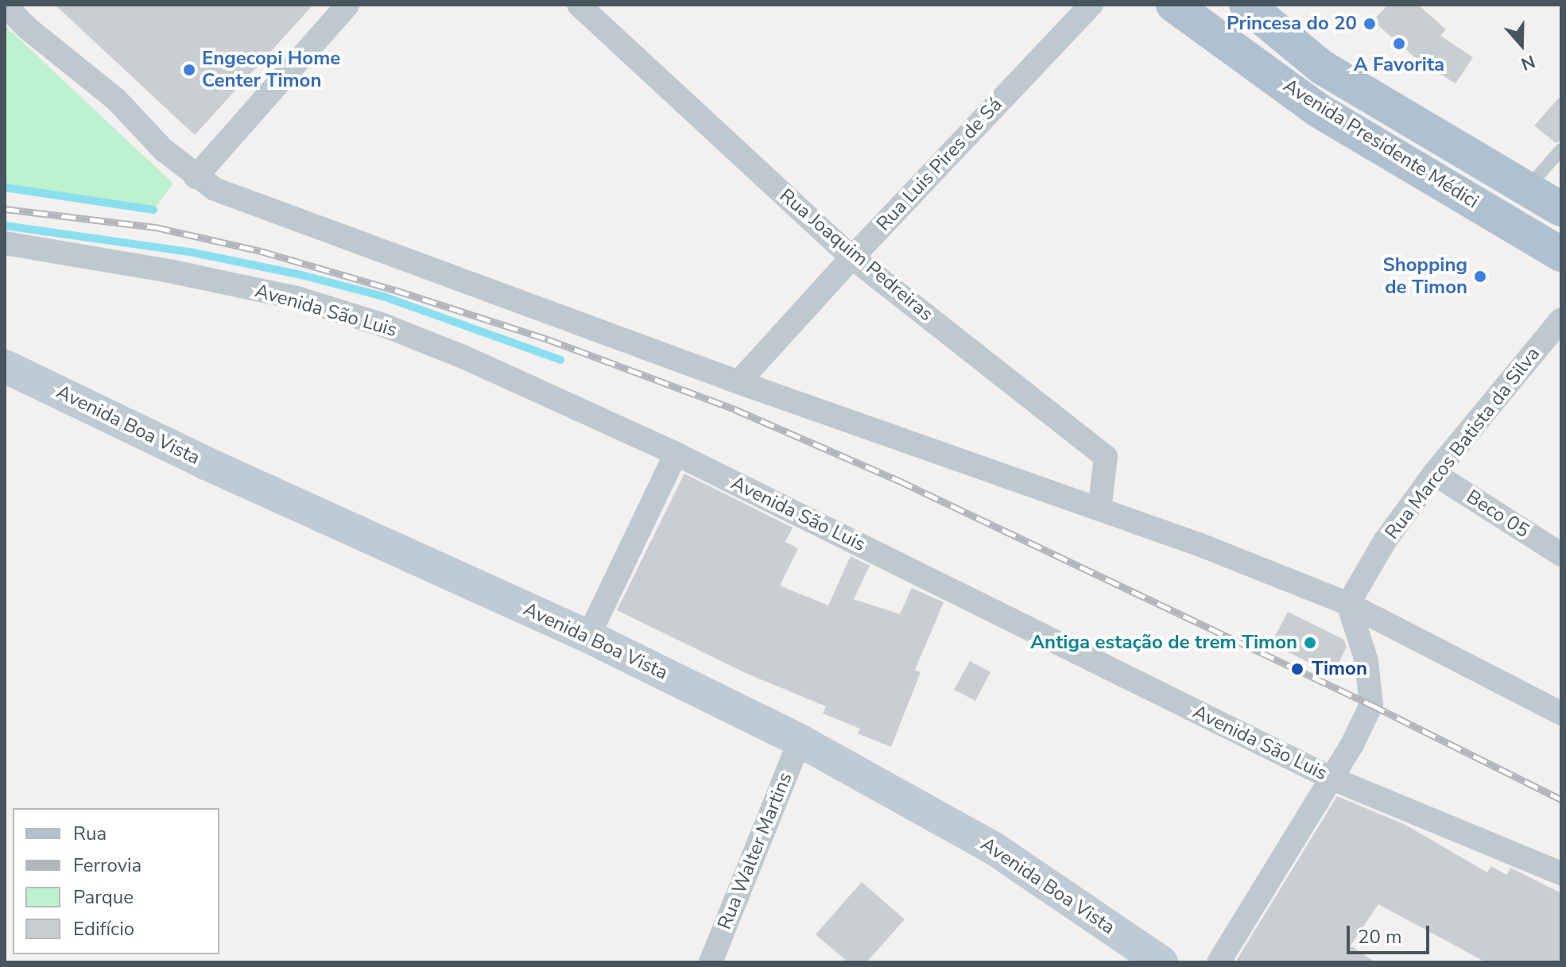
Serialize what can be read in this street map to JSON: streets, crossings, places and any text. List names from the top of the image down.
{
  "streets": {
    "main road": ["Avenida Presidente Médici"],
    "street": [
      "Rua Luis Pires de Sá",
      "Rua Joaquim Pedreiras",
      "Avenida São Luis",
      "Avenida Boa Vista",
      "Rua Marcos Batista da Silva",
      "Beco 05",
      "Rua Walter Martins"
    ]
  },
  "crossings": [
    ["Rua Luis Pires de Sá", "Rua Joaquim Pedreiras"],
    ["Avenida Boa Vista", "Rua Walter Martins"],
    ["Rua Marcos Batista da Silva", "Beco 05"]
  ],
  "places": [
    "Princesa do 20",
    "A Favorita",
    "Engecopi Home Center Timon",
    "Shopping de Timon",
    "Antiga estação de trem Timon",
    "Timon"
  ],
  "legend": [
    "Rua",
    "Ferrovia",
    "Parque",
    "Edifício"
  ],
  "scale_bar": "20 m",
  "north": "bottom"
}
